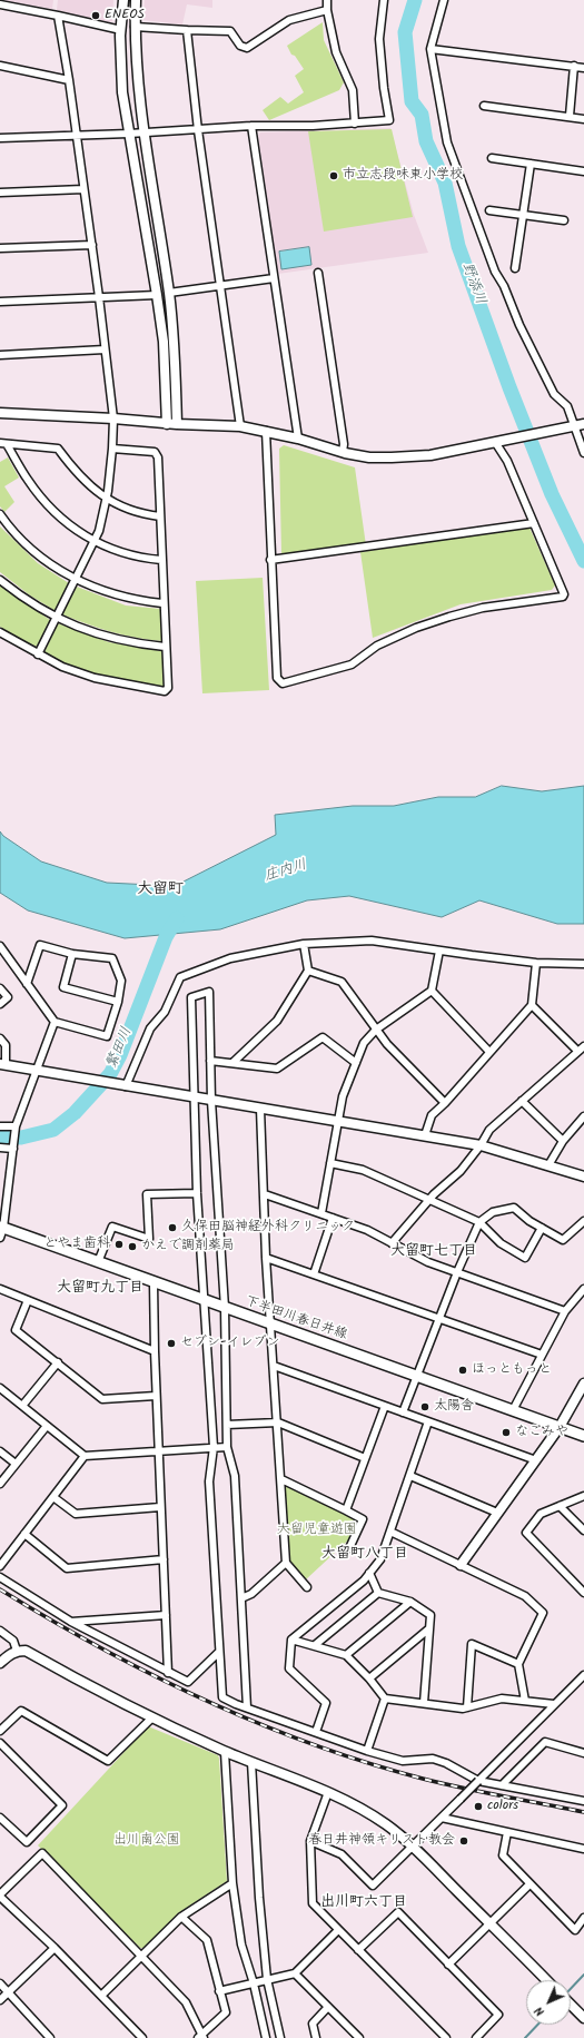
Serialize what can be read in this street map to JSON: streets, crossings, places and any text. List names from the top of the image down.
{
  "streets": {
    "main road": ["下半田川春日井線"]
  },
  "districts": [
    "大留町",
    "大留町七丁目",
    "大留町九丁目",
    "大留町八丁目",
    "出川町六丁目"
  ],
  "water": ["野添川", "庄内川", "繁田川"],
  "parks": ["大留児童遊園", "出川南公園"],
  "places": [
    "ENEOS",
    "市立志段味東小学校",
    "久保田脳神経外科クリニック",
    "とやま歯科",
    "かえで調剤薬局",
    "セブン-イレブン",
    "ほっともっと",
    "太陽舎",
    "なごみや",
    "colors",
    "春日井神領キリスト教会"
  ],
  "north": "bottom left"
}
